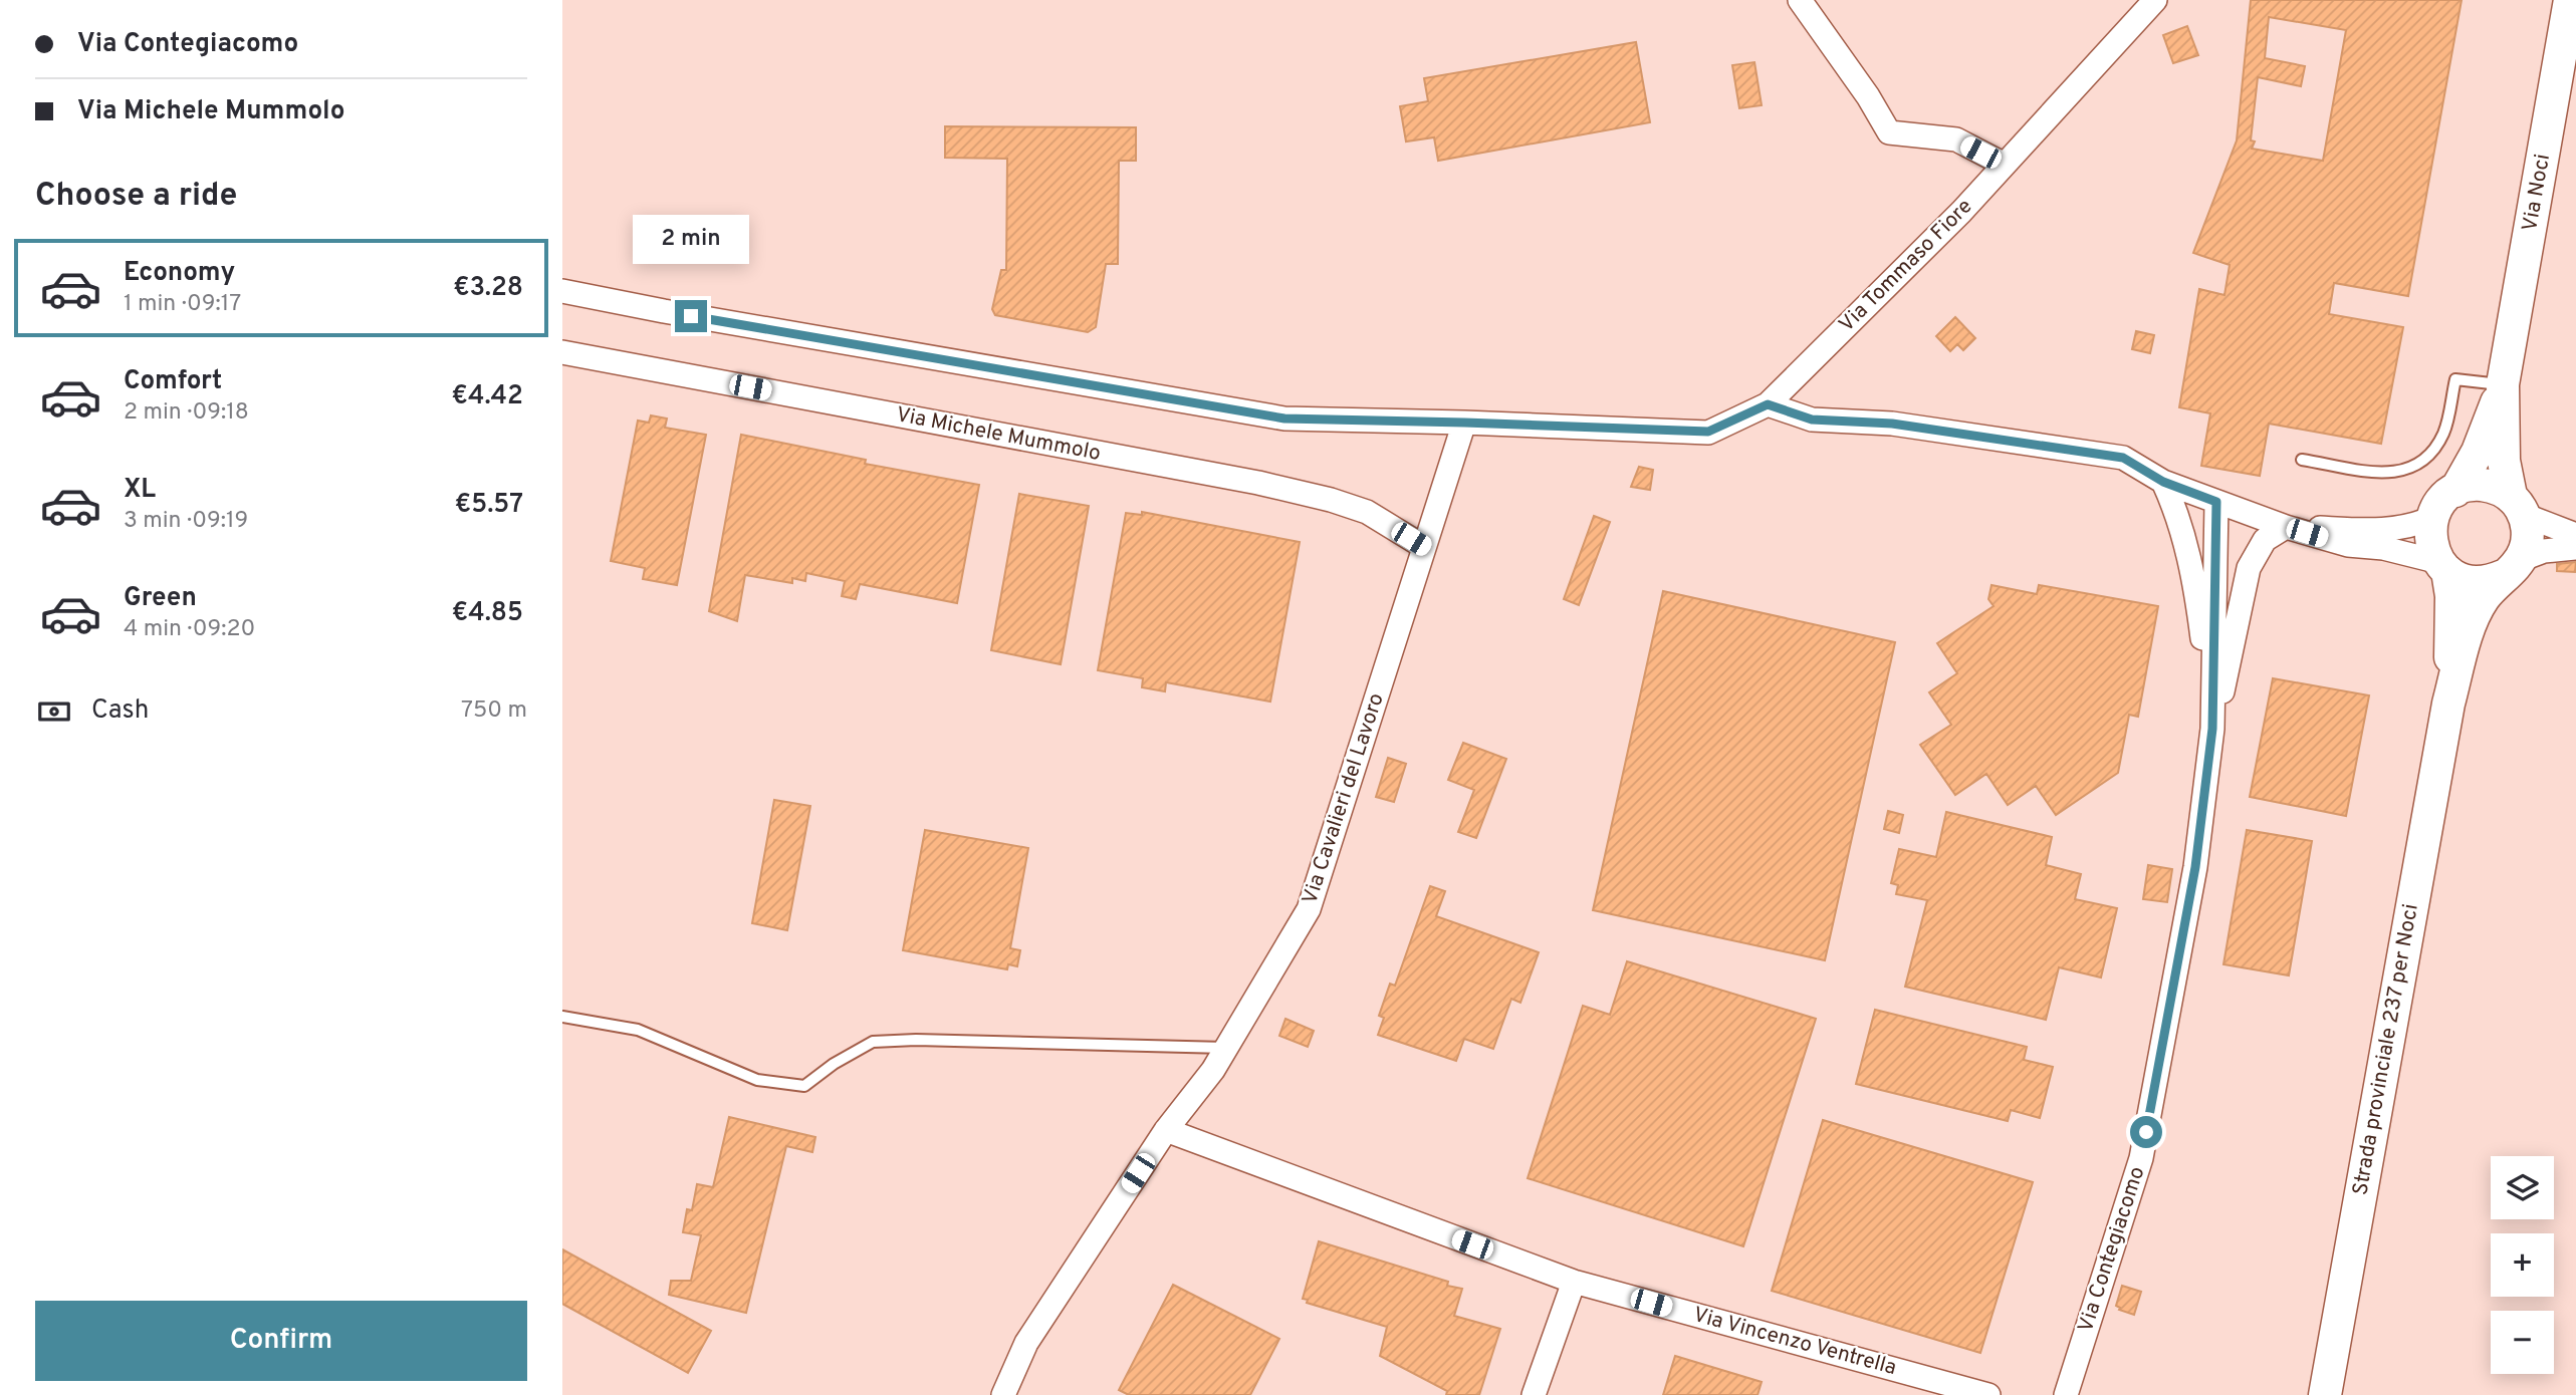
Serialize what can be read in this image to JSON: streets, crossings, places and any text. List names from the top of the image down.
{
  "streets": {
    "main road": ["Via Noci", "Strada provinciale 237 per Noci"],
    "street": [
      "Via Tommaso Fiore",
      "Via Michele Mummolo",
      "Via Cavalieri del Lavoro",
      "Via Contegiacomo",
      "Via Vincenzo Ventrella"
    ]
  },
  "crossings": [
    ["Via Noci", "Strada provinciale 237 per Noci"],
    ["Via Michele Mummolo", "Via Cavalieri del Lavoro"],
    ["Via Cavalieri del Lavoro", "Via Vincenzo Ventrella"]
  ],
  "page": {
    "banner": ["Via Contegiacomo", "Via Michele Mummolo"],
    "heading": "Choose a ride",
    "bubble": "2 min",
    "list": [
      {
        "name": "Economy",
        "note": "1 min · 09:17",
        "value": "€3.28"
      },
      {
        "name": "Comfort",
        "note": "2 min · 09:18",
        "value": "€4.42"
      },
      {
        "name": "XL",
        "note": "3 min · 09:19",
        "value": "€5.57"
      },
      {
        "name": "Green",
        "note": "4 min · 09:20",
        "value": "€4.85"
      }
    ],
    "pay": ["Cash", "750 m"],
    "map_buttons": ["+", "−"],
    "buttons": "Confirm"
  }
}
